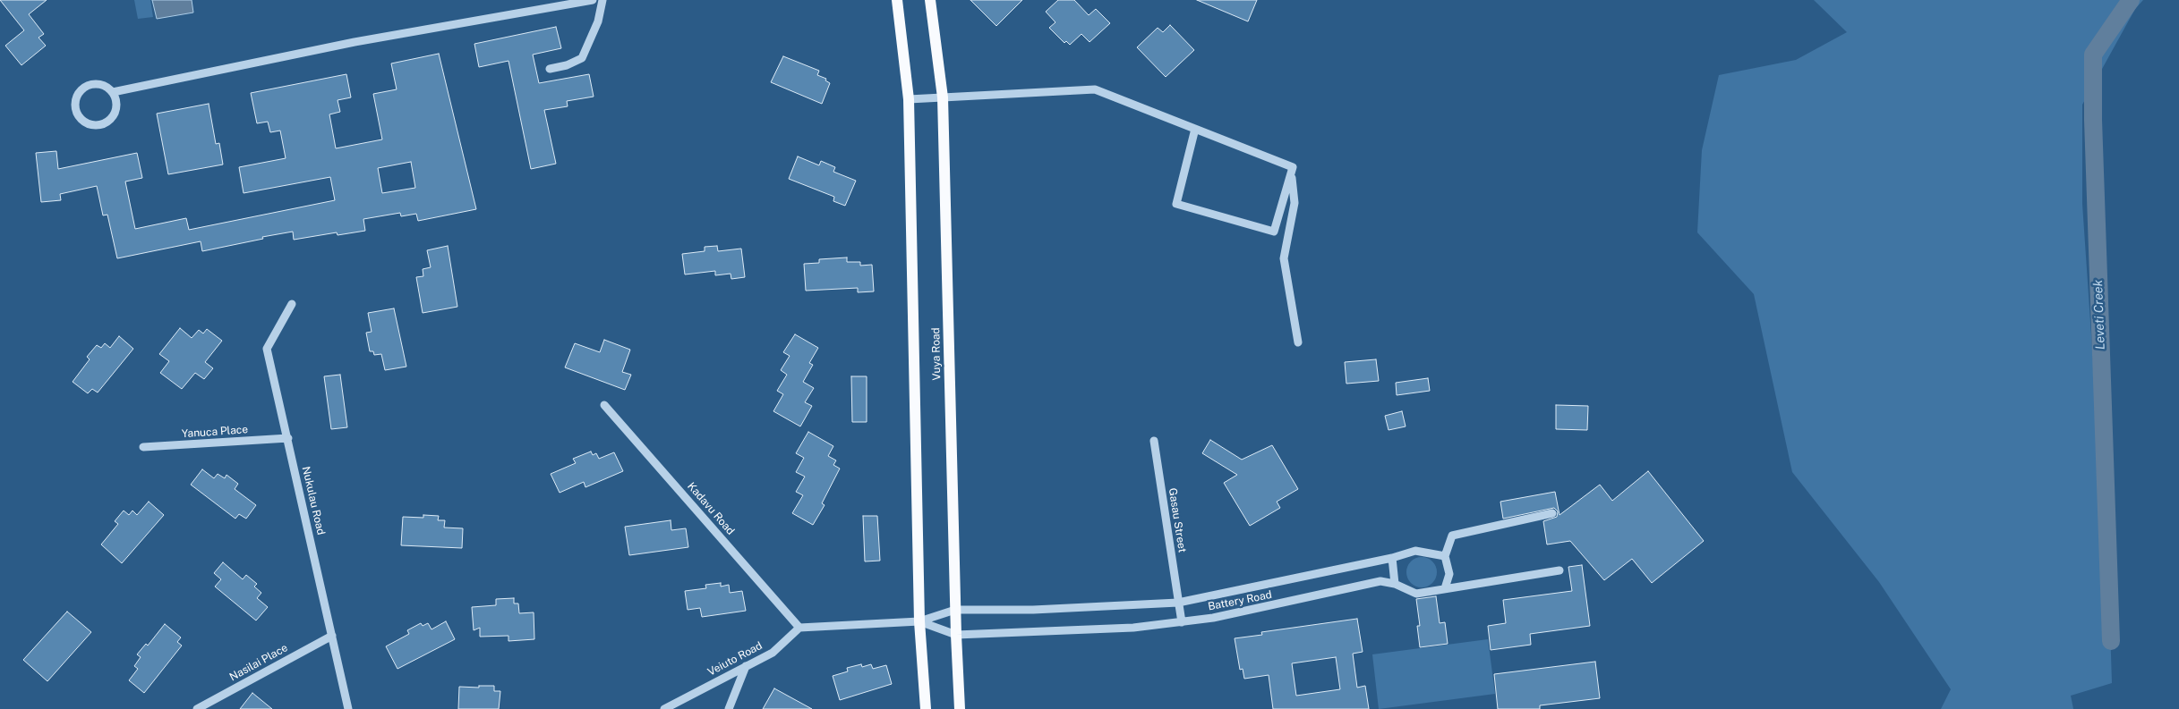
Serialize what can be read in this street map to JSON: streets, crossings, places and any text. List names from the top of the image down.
{
  "streets": {
    "main road": ["Vuya Road"],
    "street": [
      "Yanuca Place",
      "Nukulau Road",
      "Kadavu Road",
      "Gasau Street",
      "Battery Road",
      "Veiuto Road",
      "Nasilai Place"
    ]
  },
  "crossings": [
    ["Vuya Road", "Battery Road"],
    ["Yanuca Place", "Nukulau Road"],
    ["Nukulau Road", "Nasilai Place"],
    ["Kadavu Road", "Veiuto Road"],
    ["Gasau Street", "Battery Road"]
  ],
  "water": ["Leveti Creek"]
}
